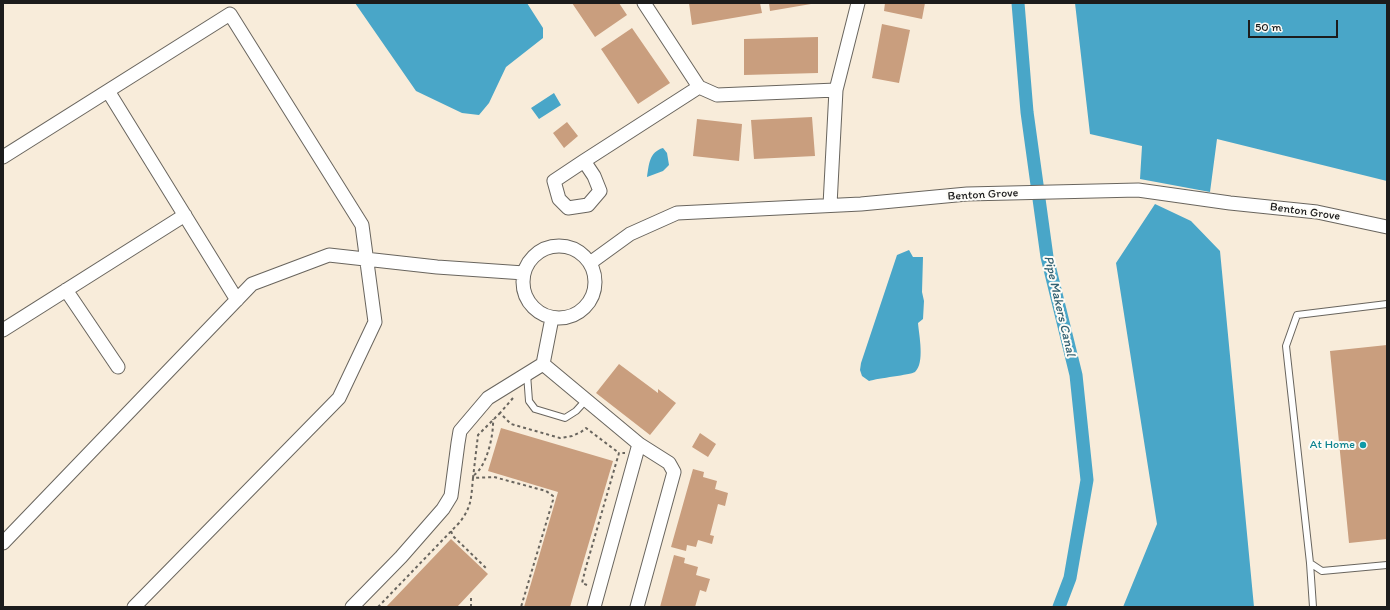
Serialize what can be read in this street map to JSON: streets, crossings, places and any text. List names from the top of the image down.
{
  "streets": {
    "street": ["Benton Grove"]
  },
  "water": ["Pipe Makers Canal"],
  "places": ["At Home"],
  "scale_bar": "50 m"
}
